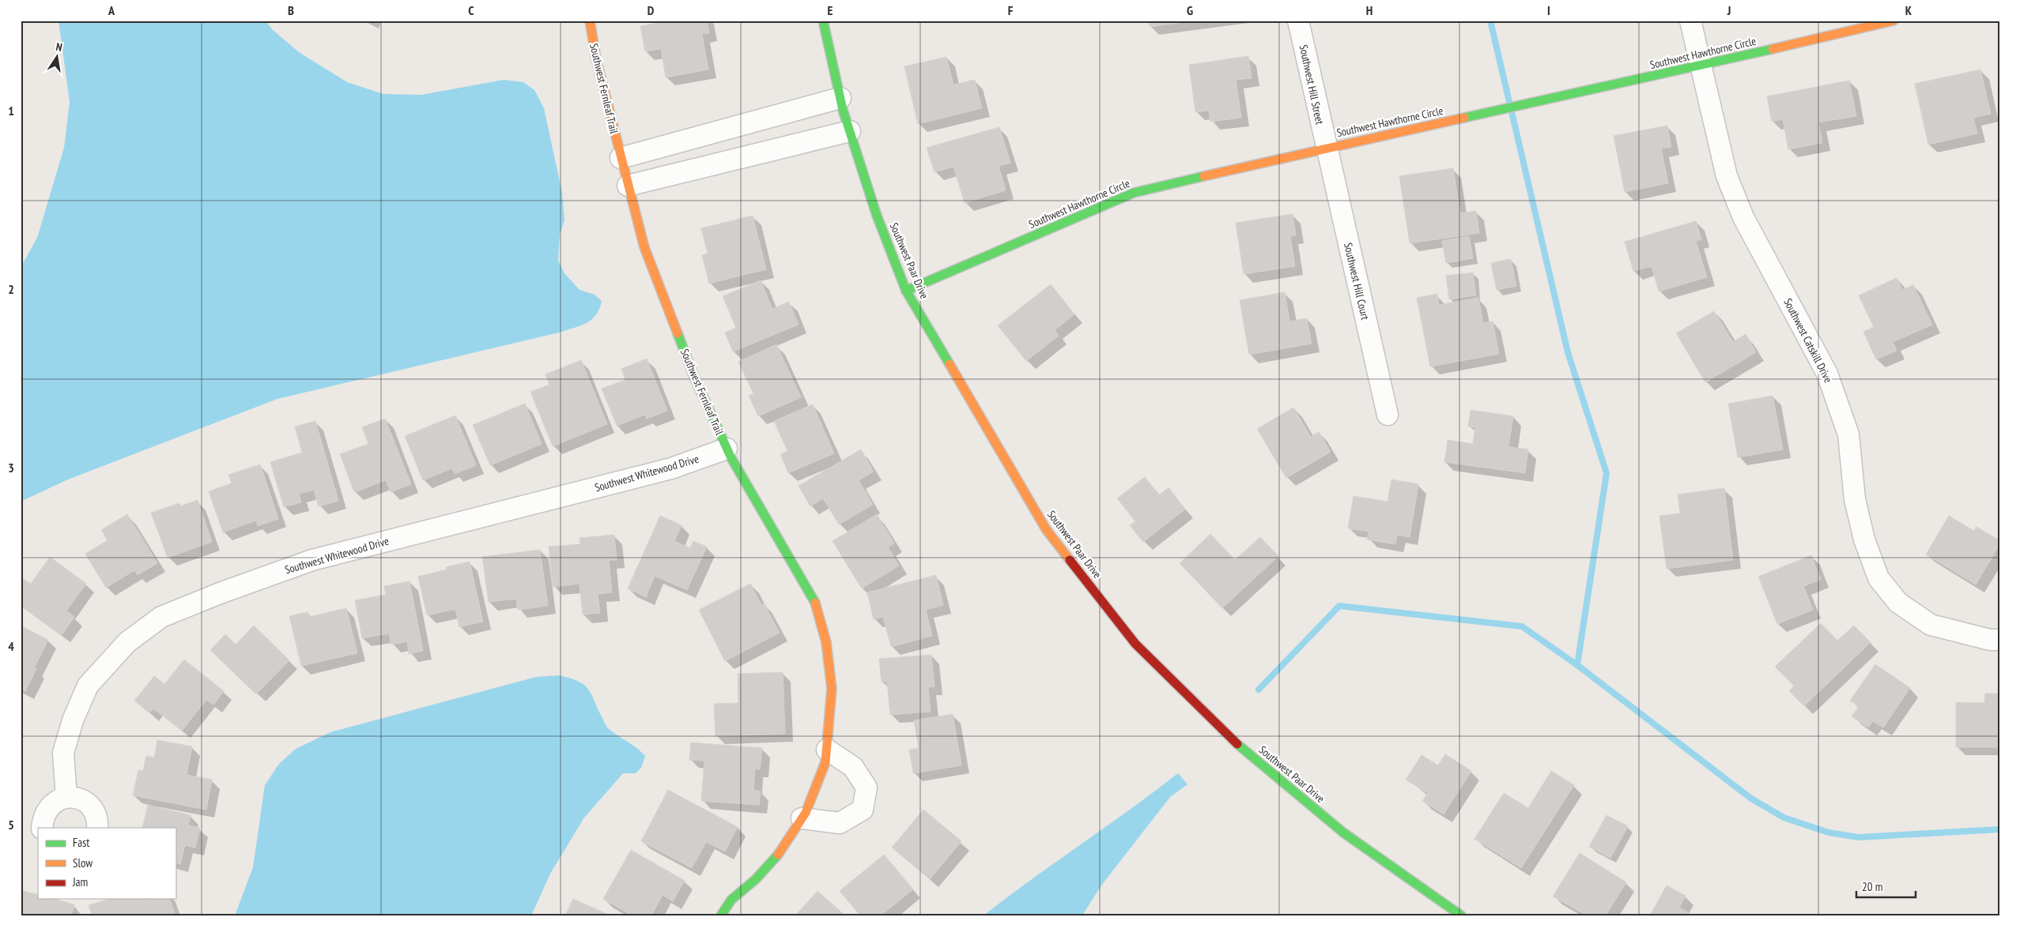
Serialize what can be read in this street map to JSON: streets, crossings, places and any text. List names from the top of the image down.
{
  "streets": {
    "street": [
      "Southwest Hawthorne Circle",
      "Southwest Hill Street",
      "Southwest Fernleaf Trail",
      "Southwest Paar Drive",
      "Southwest Hill Court",
      "Southwest Catskill Drive",
      "Southwest Whitewood Drive"
    ]
  },
  "crossings": [
    ["Southwest Hawthorne Circle", "Southwest Hill Street"],
    ["Southwest Hawthorne Circle", "Southwest Paar Drive"],
    ["Southwest Hawthorne Circle", "Southwest Hill Court"],
    ["Southwest Hawthorne Circle", "Southwest Catskill Drive"],
    ["Southwest Hill Street", "Southwest Hill Court"],
    ["Southwest Fernleaf Trail", "Southwest Whitewood Drive"]
  ],
  "legend": ["Fast", "Slow", "Jam"],
  "scale_bar": "20 m",
  "north": "top",
  "grid": {
    "columns": [
      "A",
      "B",
      "C",
      "D",
      "E",
      "F",
      "G",
      "H",
      "I",
      "J",
      "K"
    ],
    "rows": [
      "1",
      "2",
      "3",
      "4",
      "5"
    ]
  }
}
